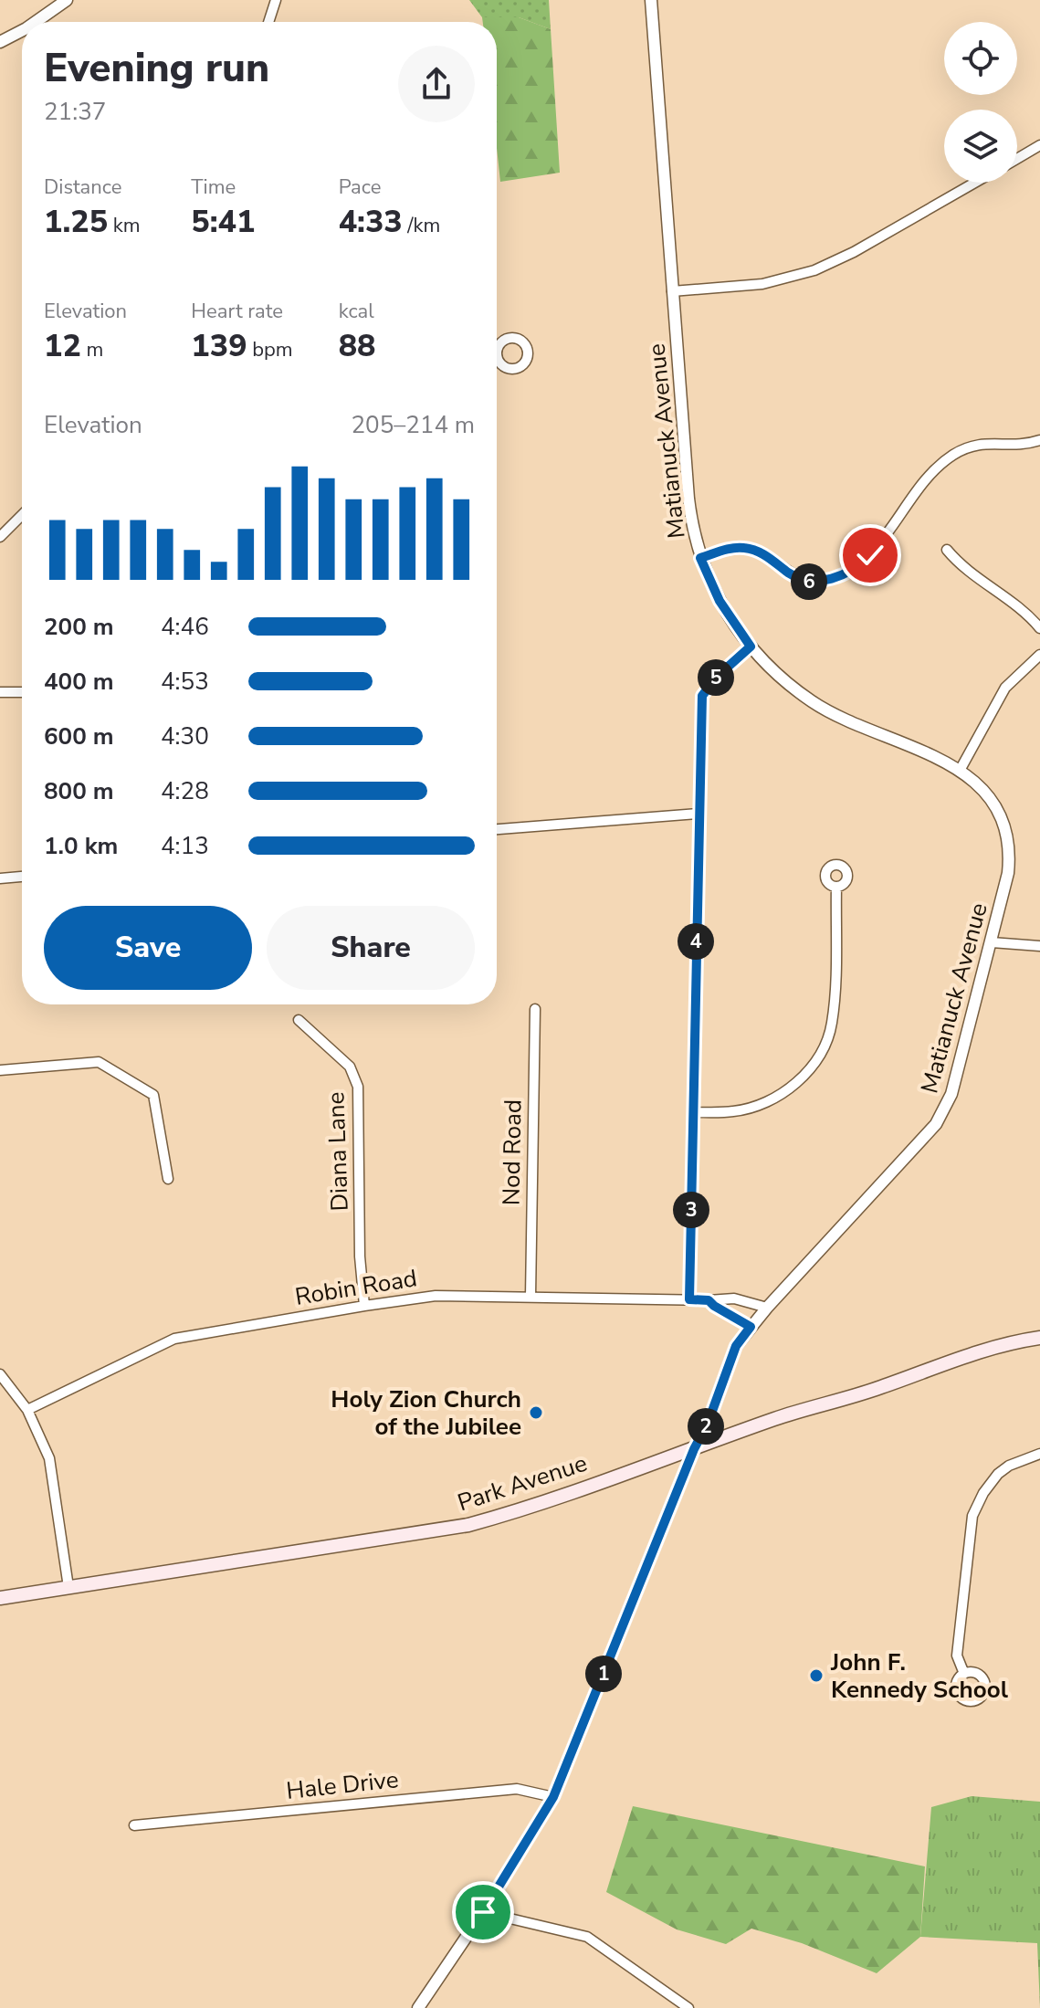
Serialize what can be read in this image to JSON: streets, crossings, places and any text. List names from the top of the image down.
{
  "streets": {
    "main road": ["Park Avenue"],
    "street": [
      "Matianuck Avenue",
      "Diana Lane",
      "Nod Road",
      "Robin Road",
      "Hale Drive"
    ]
  },
  "crossings": [
    ["Matianuck Avenue", "Robin Road"],
    ["Matianuck Avenue", "Park Avenue"],
    ["Matianuck Avenue", "Hale Drive"],
    ["Diana Lane", "Robin Road"],
    ["Nod Road", "Robin Road"]
  ],
  "places": ["Holy Zion Church of the Jubilee", "John F. Kennedy School"],
  "page": {
    "heading": ["Evening run", "21:37"],
    "stats": [
      ["Distance", "1.25 km"],
      ["Time", "5:41"],
      ["Pace", "4:33 /km"],
      ["Elevation", "12 m"],
      ["Heart rate", "139 bpm"],
      ["kcal", "88"]
    ],
    "chart": ["Elevation", "205–214 m"],
    "pins": [
      "6",
      "5",
      "4",
      "3",
      "2",
      "1"
    ],
    "list": [
      {
        "name": "200 m",
        "note": "4:46"
      },
      {
        "name": "400 m",
        "note": "4:53"
      },
      {
        "name": "600 m",
        "note": "4:30"
      },
      {
        "name": "800 m",
        "note": "4:28"
      },
      {
        "name": "1.0 km",
        "note": "4:13"
      }
    ],
    "buttons": ["Save", "Share"]
  }
}
